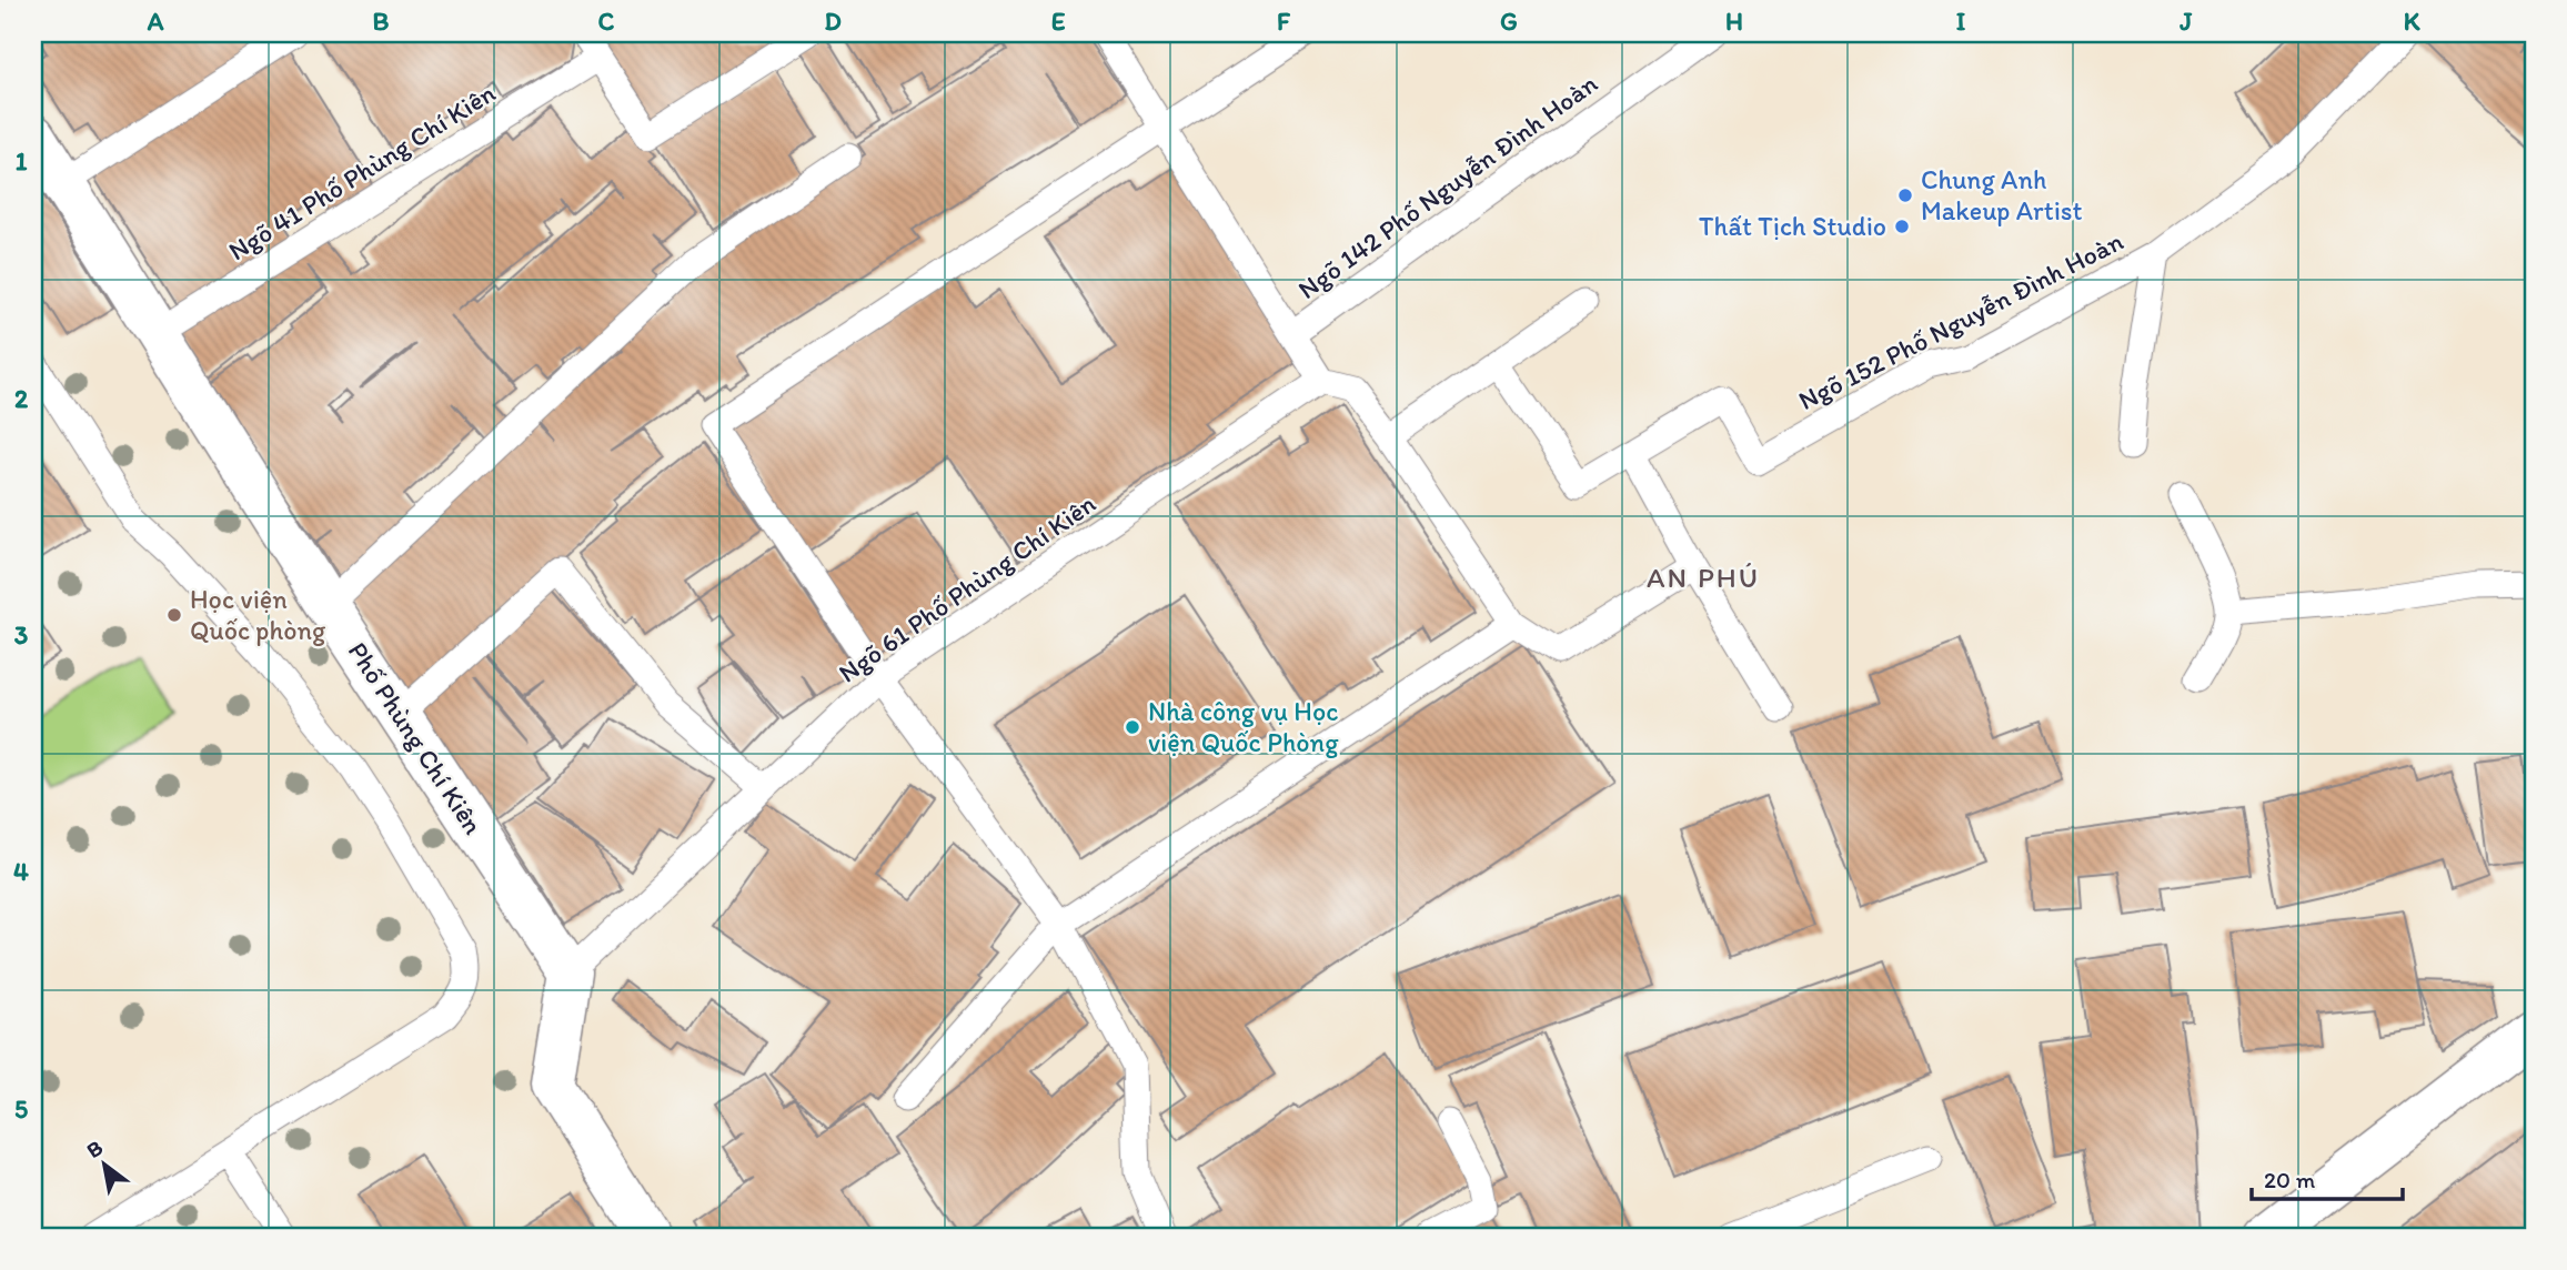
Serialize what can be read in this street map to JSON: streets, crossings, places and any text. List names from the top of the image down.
{
  "streets": {
    "street": ["Phố Phùng Chí Kiên"],
    "lane": [
      "Ngõ 41 Phố Phùng Chí Kiên",
      "Ngõ 142 Phố Nguyễn Đình Hoàn",
      "Ngõ 152 Phố Nguyễn Đình Hoàn",
      "Ngõ 61 Phố Phùng Chí Kiên"
    ]
  },
  "crossings": [
    ["Ngõ 41 Phố Phùng Chí Kiên", "Phố Phùng Chí Kiên"],
    ["Ngõ 61 Phố Phùng Chí Kiên", "Phố Phùng Chí Kiên"]
  ],
  "districts": ["AN PHÚ"],
  "places": [
    "Chung Anh Makeup Artist",
    "Thất Tịch Studio",
    "Học viện Quốc phòng",
    "Nhà công vụ Học viện Quốc Phòng"
  ],
  "scale_bar": "20 m",
  "north": "top left",
  "grid": {
    "columns": [
      "A",
      "B",
      "C",
      "D",
      "E",
      "F",
      "G",
      "H",
      "I",
      "J",
      "K"
    ],
    "rows": [
      "1",
      "2",
      "3",
      "4",
      "5"
    ]
  }
}
